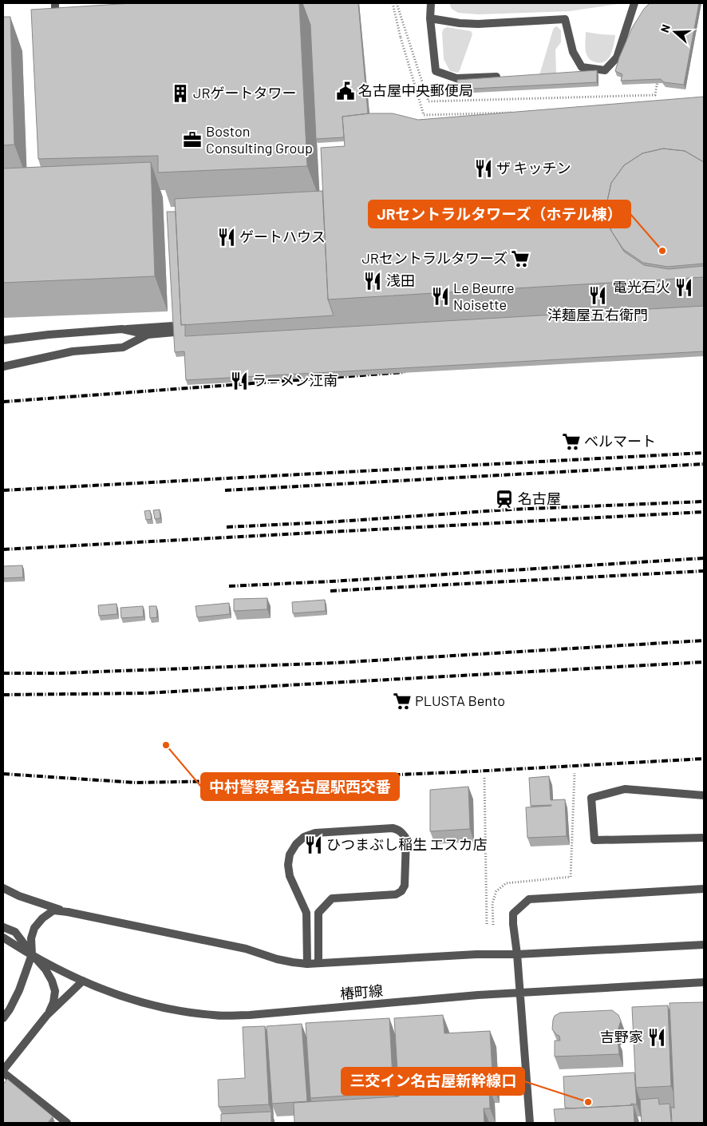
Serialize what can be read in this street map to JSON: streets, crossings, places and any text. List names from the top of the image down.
{
  "streets": {
    "street": ["椿町線"]
  },
  "places": {
    "public building": ["名古屋中央郵便局"],
    "building": ["JRゲートタワー"],
    "office": ["Boston Consulting Group"],
    "restaurant": [
      "ザ キッチン",
      "ゲートハウス",
      "浅田",
      "電光石火",
      "洋麺屋五右衛門",
      "Le Beurre Noisette",
      "ラーメン江南",
      "ひつまぶし稲生 エスカ店",
      "吉野家"
    ],
    "other": ["JRセントラルタワーズ（ホテル棟）", "中村警察署名古屋駅西交番", "三交イン名古屋新幹線口"],
    "supermarket": ["JRセントラルタワーズ", "ベルマート", "PLUSTA Bento"],
    "station": ["名古屋"]
  },
  "north": "left"
}
